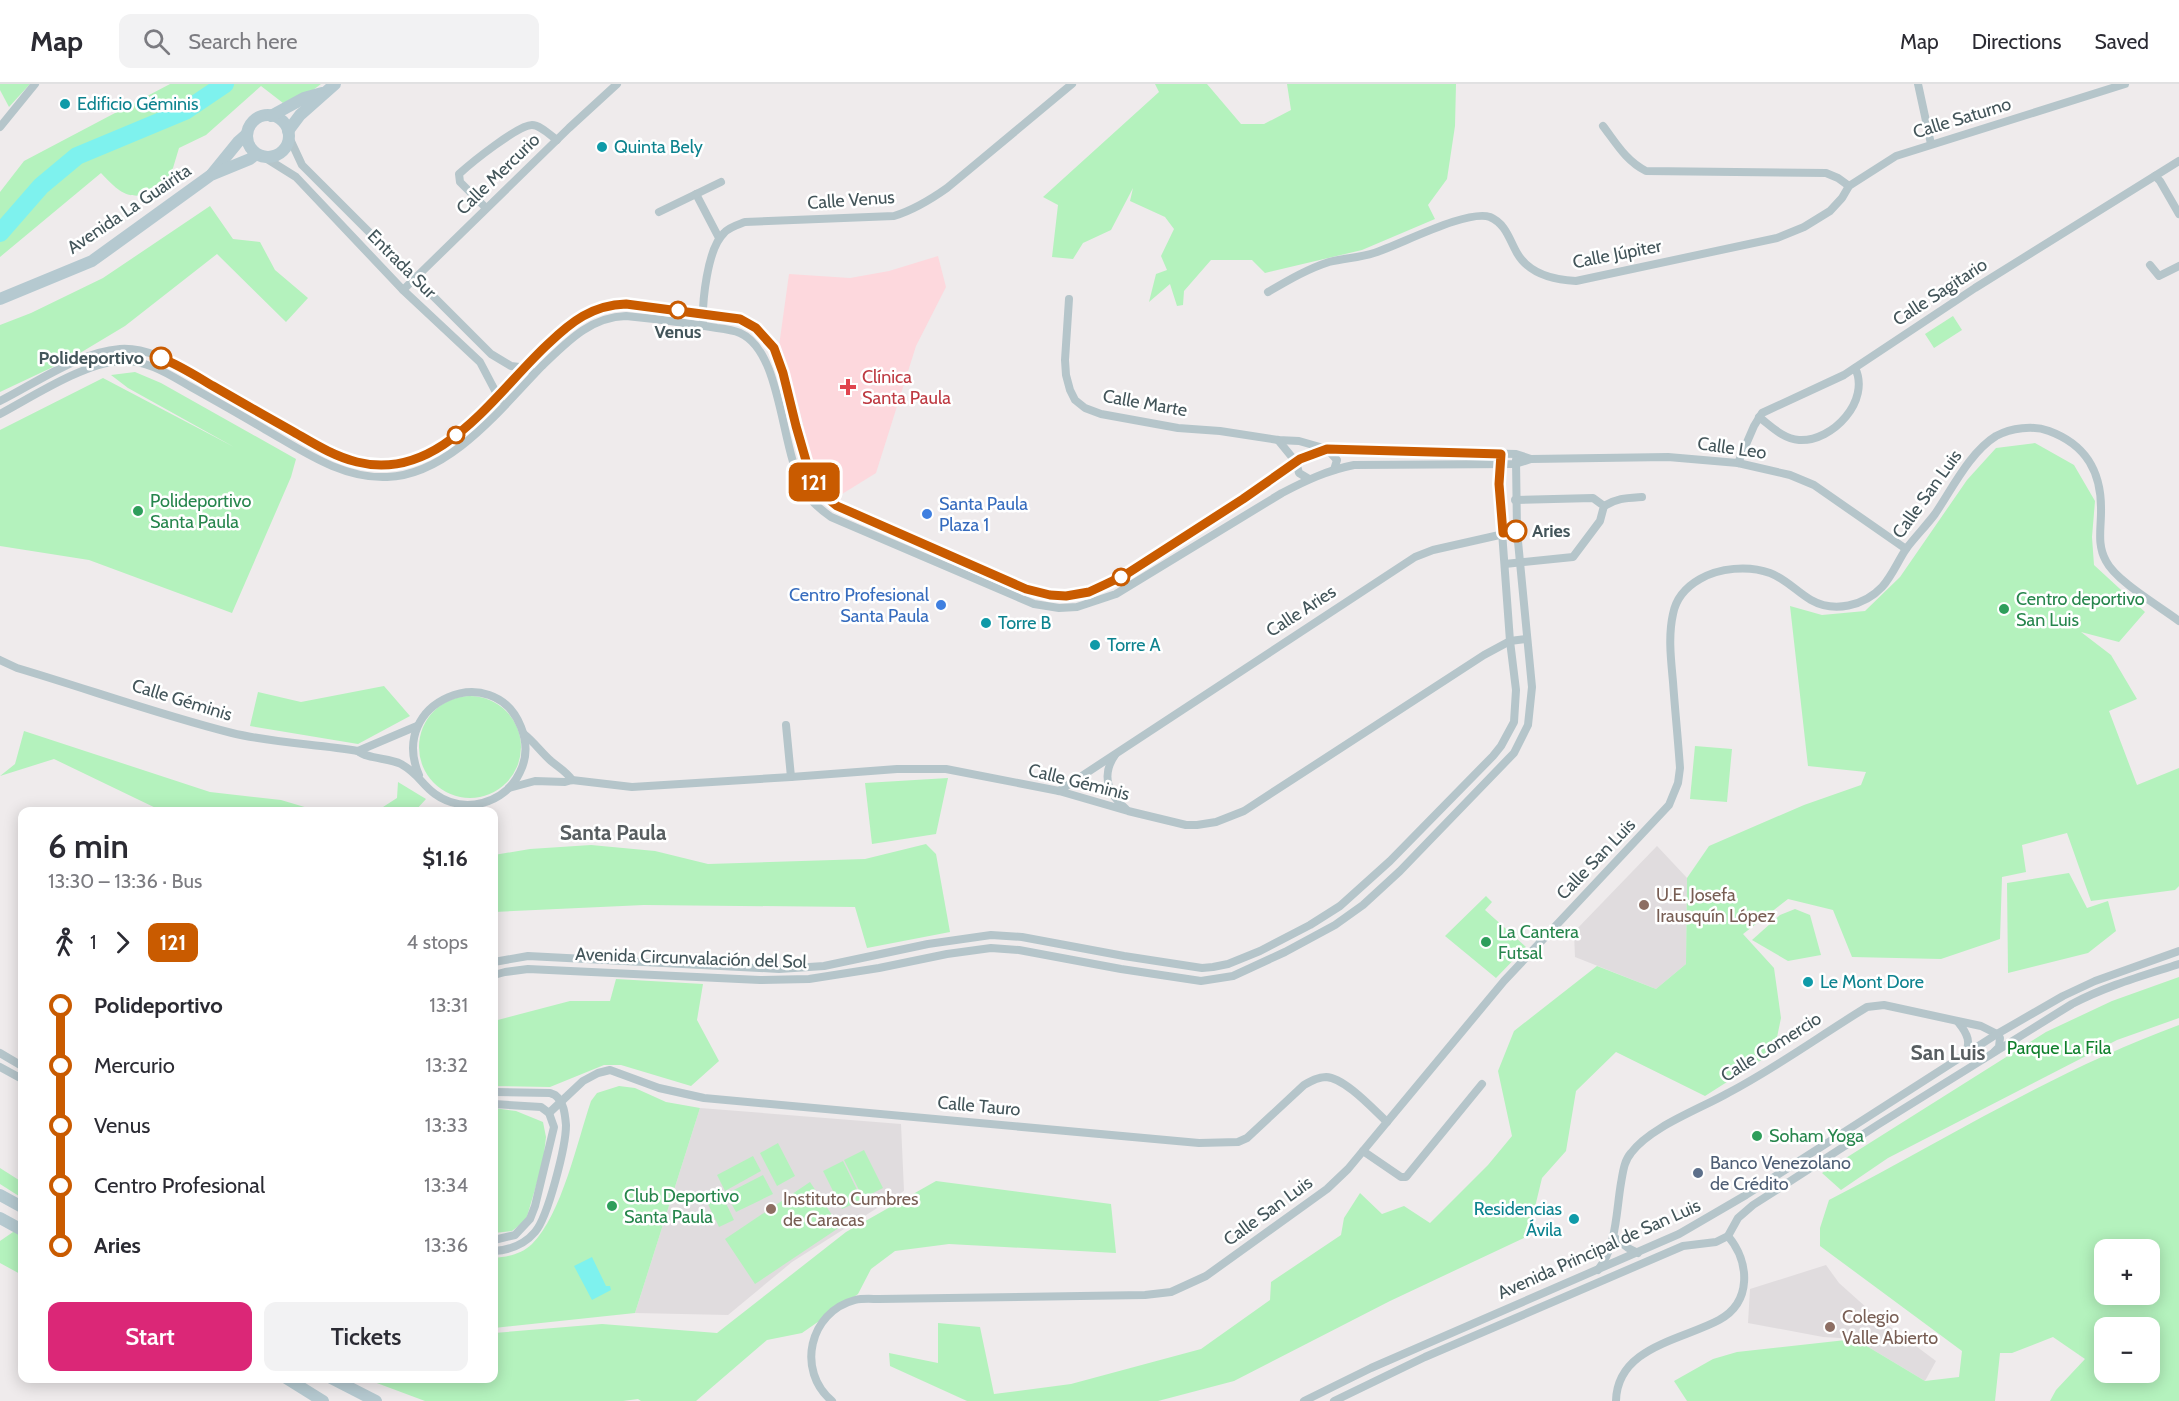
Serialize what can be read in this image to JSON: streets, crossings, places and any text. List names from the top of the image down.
{
  "streets": {
    "street": [
      "Calle Saturno",
      "Calle Mercurio",
      "Calle Venus",
      "Avenida La Guairita",
      "Calle Júpiter",
      "Entrada Sur",
      "Calle Sagitario",
      "Calle Marte",
      "Calle Leo",
      "Calle San Luis",
      "Calle Aries",
      "Calle Géminis",
      "Avenida Circunvalación del Sol",
      "Calle Comercio",
      "Calle Tauro",
      "Avenida Principal de San Luis"
    ]
  },
  "crossings": [
    ["Calle Saturno", "Calle Júpiter"],
    ["Calle Mercurio", "Entrada Sur"],
    ["Avenida La Guairita", "Entrada Sur"],
    ["Calle Leo", "Calle San Luis"],
    ["Calle Leo", "Avenida Circunvalación del Sol"],
    ["Calle San Luis", "Calle Tauro"],
    ["Calle Aries", "Calle Géminis"],
    ["Calle Aries", "Avenida Circunvalación del Sol"],
    ["Calle Géminis", "Avenida Circunvalación del Sol"],
    ["Calle Comercio", "Avenida Principal de San Luis"]
  ],
  "districts": ["Santa Paula", "San Luis"],
  "parks": ["Parque La Fila"],
  "places": {
    "other": [
      "Edificio Géminis",
      "Quinta Bely",
      "Venus",
      "Polideportivo",
      "Polideportivo Santa Paula",
      "Santa Paula Plaza 1",
      "Aries",
      "Centro Profesional Santa Paula",
      "Centro deportivo San Luis",
      "Torre B",
      "Torre A",
      "U.E. Josefa Irausquín López",
      "La Cantera Futsal",
      "Le Mont Dore",
      "Soham Yoga",
      "Banco Venezolano de Crédito",
      "Club Deportivo Santa Paula",
      "Instituto Cumbres de Caracas",
      "Residencias Ávila",
      "Colegio Valle Abierto"
    ],
    "health": ["Clínica Santa Paula"]
  },
  "lines": ["bus line 121"],
  "page": {
    "header": "Map",
    "search": "Search here",
    "nav": ["Map", "Directions", "Saved"],
    "on_map": "121",
    "heading": ["6 min", "13:30 – 13:36 · Bus", "$1.16"],
    "legs": ["1", "121", "4 stops"],
    "list": [
      {
        "name": "Polideportivo",
        "value": "13:31"
      },
      {
        "name": "Mercurio",
        "value": "13:32"
      },
      {
        "name": "Venus",
        "value": "13:33"
      },
      {
        "name": "Centro Profesional",
        "value": "13:34"
      },
      {
        "name": "Aries",
        "value": "13:36"
      }
    ],
    "map_buttons": ["+", "−"],
    "buttons": ["Start", "Tickets"]
  }
}
